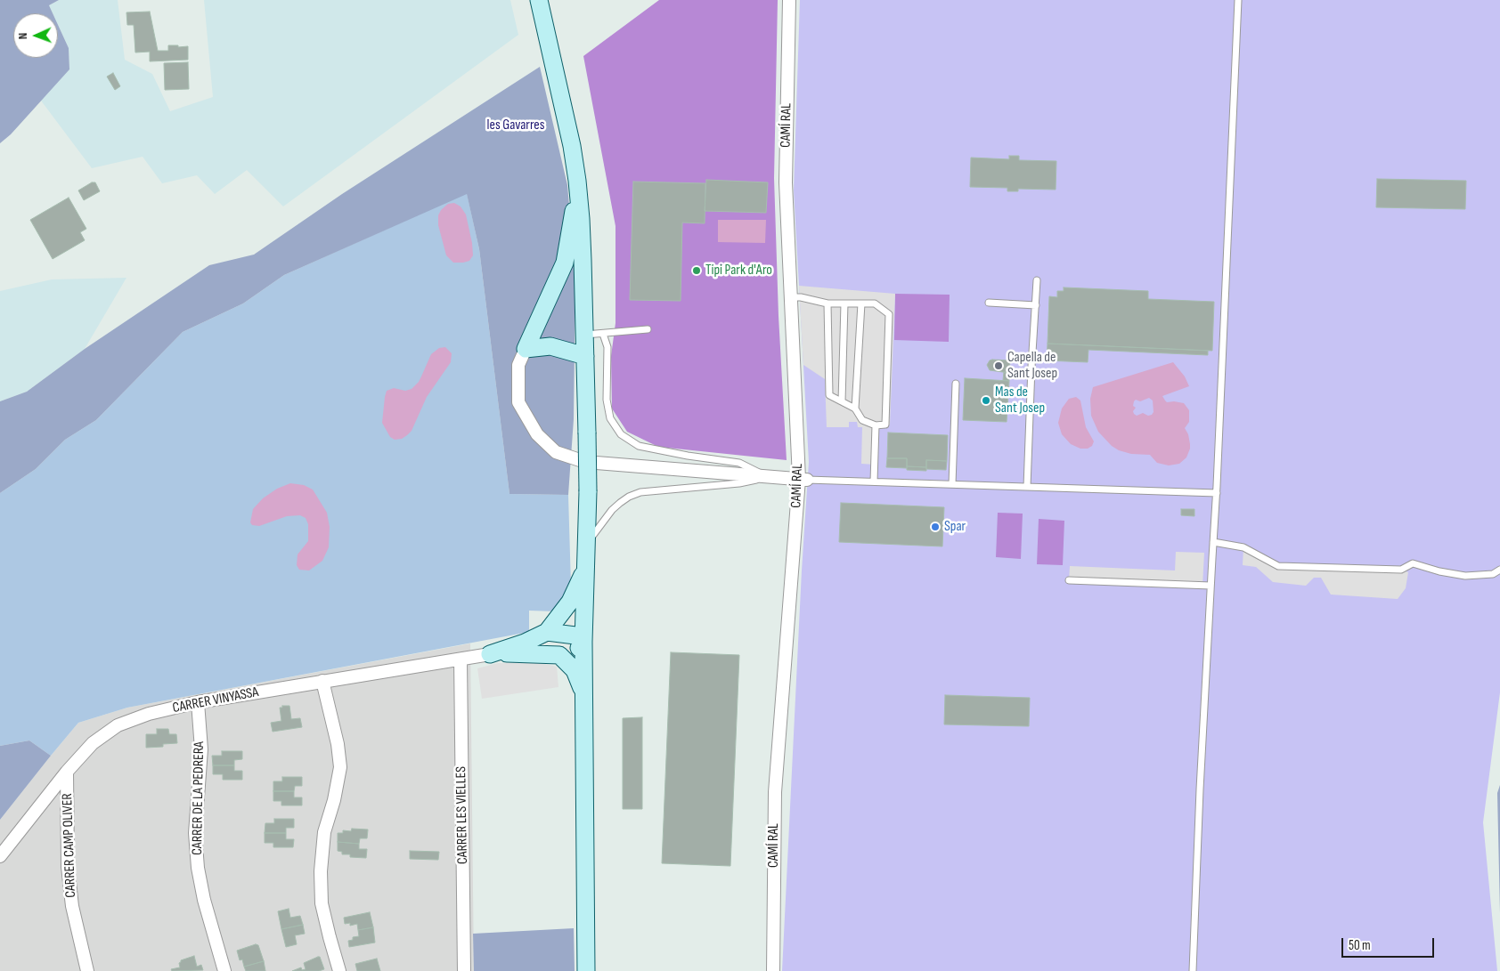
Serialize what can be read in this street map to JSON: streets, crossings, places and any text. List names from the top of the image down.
{
  "streets": {
    "street": [
      "CAMÍ RAL",
      "CARRER VINYASSA",
      "CARRER DE LA PEDRERA",
      "CARRER LES VIELLES",
      "CARRER CAMP OLIVER"
    ]
  },
  "crossings": [
    ["CARRER VINYASSA", "CARRER DE LA PEDRERA"],
    ["CARRER VINYASSA", "CARRER LES VIELLES"],
    ["CARRER VINYASSA", "CARRER CAMP OLIVER"]
  ],
  "parks": ["les Gavarres"],
  "places": [
    "Tipi Park d'Aro",
    "Capella de Sant Josep",
    "Mas de Sant Josep",
    "Spar"
  ],
  "scale_bar": "50 m",
  "north": "left"
}
